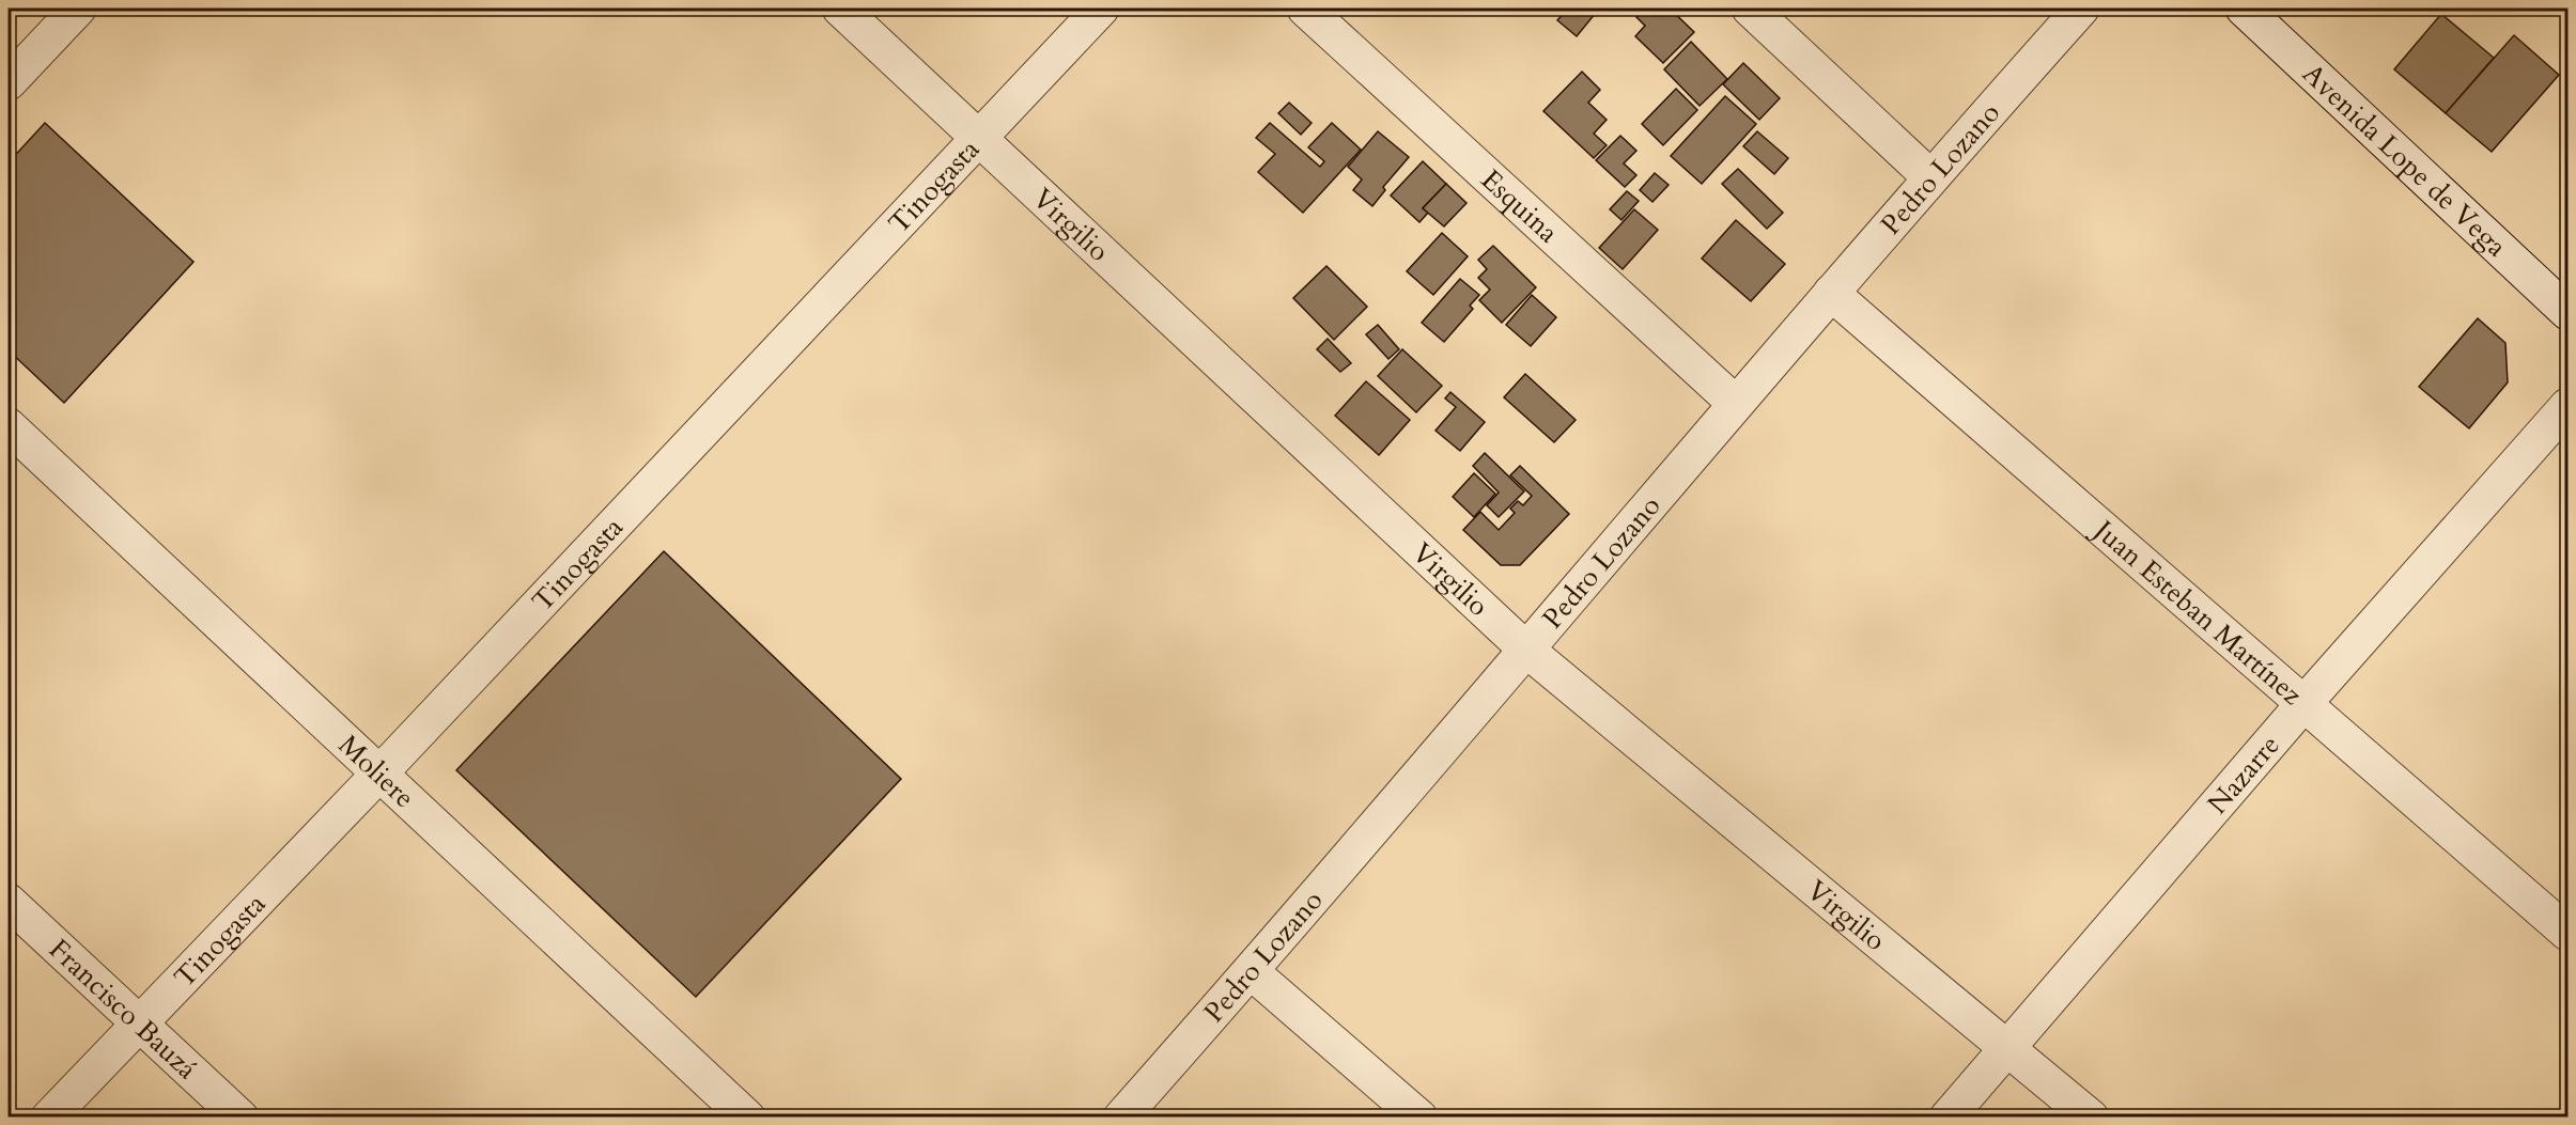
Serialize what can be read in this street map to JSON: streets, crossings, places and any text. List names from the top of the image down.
{
  "streets": {
    "street": [
      "Avenida Lope de Vega",
      "Pedro Lozano",
      "Tinogasta",
      "Esquina",
      "Virgilio",
      "Juan Esteban Martínez",
      "Moliere",
      "Nazarre",
      "Francisco Bauzá"
    ]
  },
  "crossings": [
    ["Pedro Lozano", "Esquina"],
    ["Pedro Lozano", "Virgilio"],
    ["Pedro Lozano", "Juan Esteban Martínez"],
    ["Tinogasta", "Virgilio"],
    ["Tinogasta", "Moliere"],
    ["Tinogasta", "Francisco Bauzá"],
    ["Virgilio", "Nazarre"],
    ["Juan Esteban Martínez", "Nazarre"]
  ]
}
